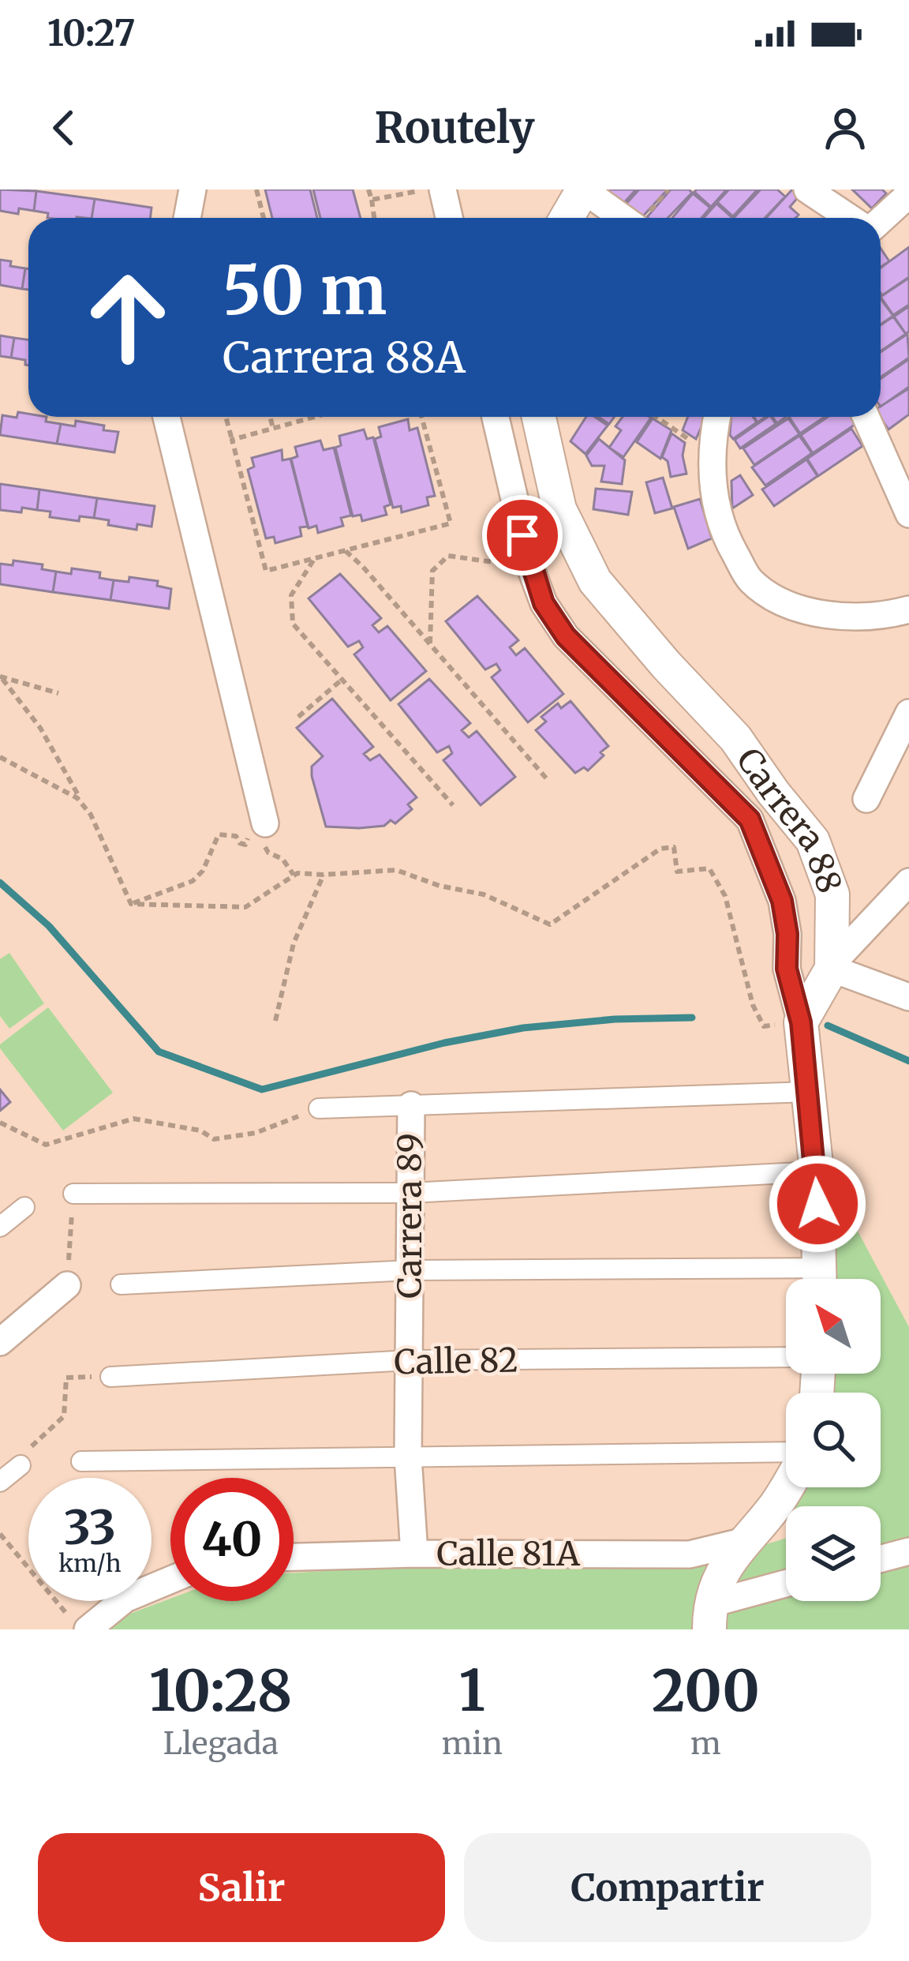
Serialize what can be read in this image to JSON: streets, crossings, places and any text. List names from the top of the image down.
{
  "streets": {
    "street": [
      "Carrera 88",
      "Carrera 89",
      "Calle 82",
      "Calle 81A"
    ]
  },
  "crossings": [
    ["Carrera 89", "Calle 82"],
    ["Carrera 89", "Calle 81A"]
  ],
  "north": "top left",
  "page": {
    "status": "10:27",
    "header": "Routely",
    "turn": ["50 m", "Carrera 88A"],
    "speed": "33 km/h",
    "limit": "40",
    "eta": [
      "10:28",
      "Llegada",
      "1",
      "min",
      "200",
      "m"
    ],
    "buttons": ["Salir", "Compartir"]
  }
}
